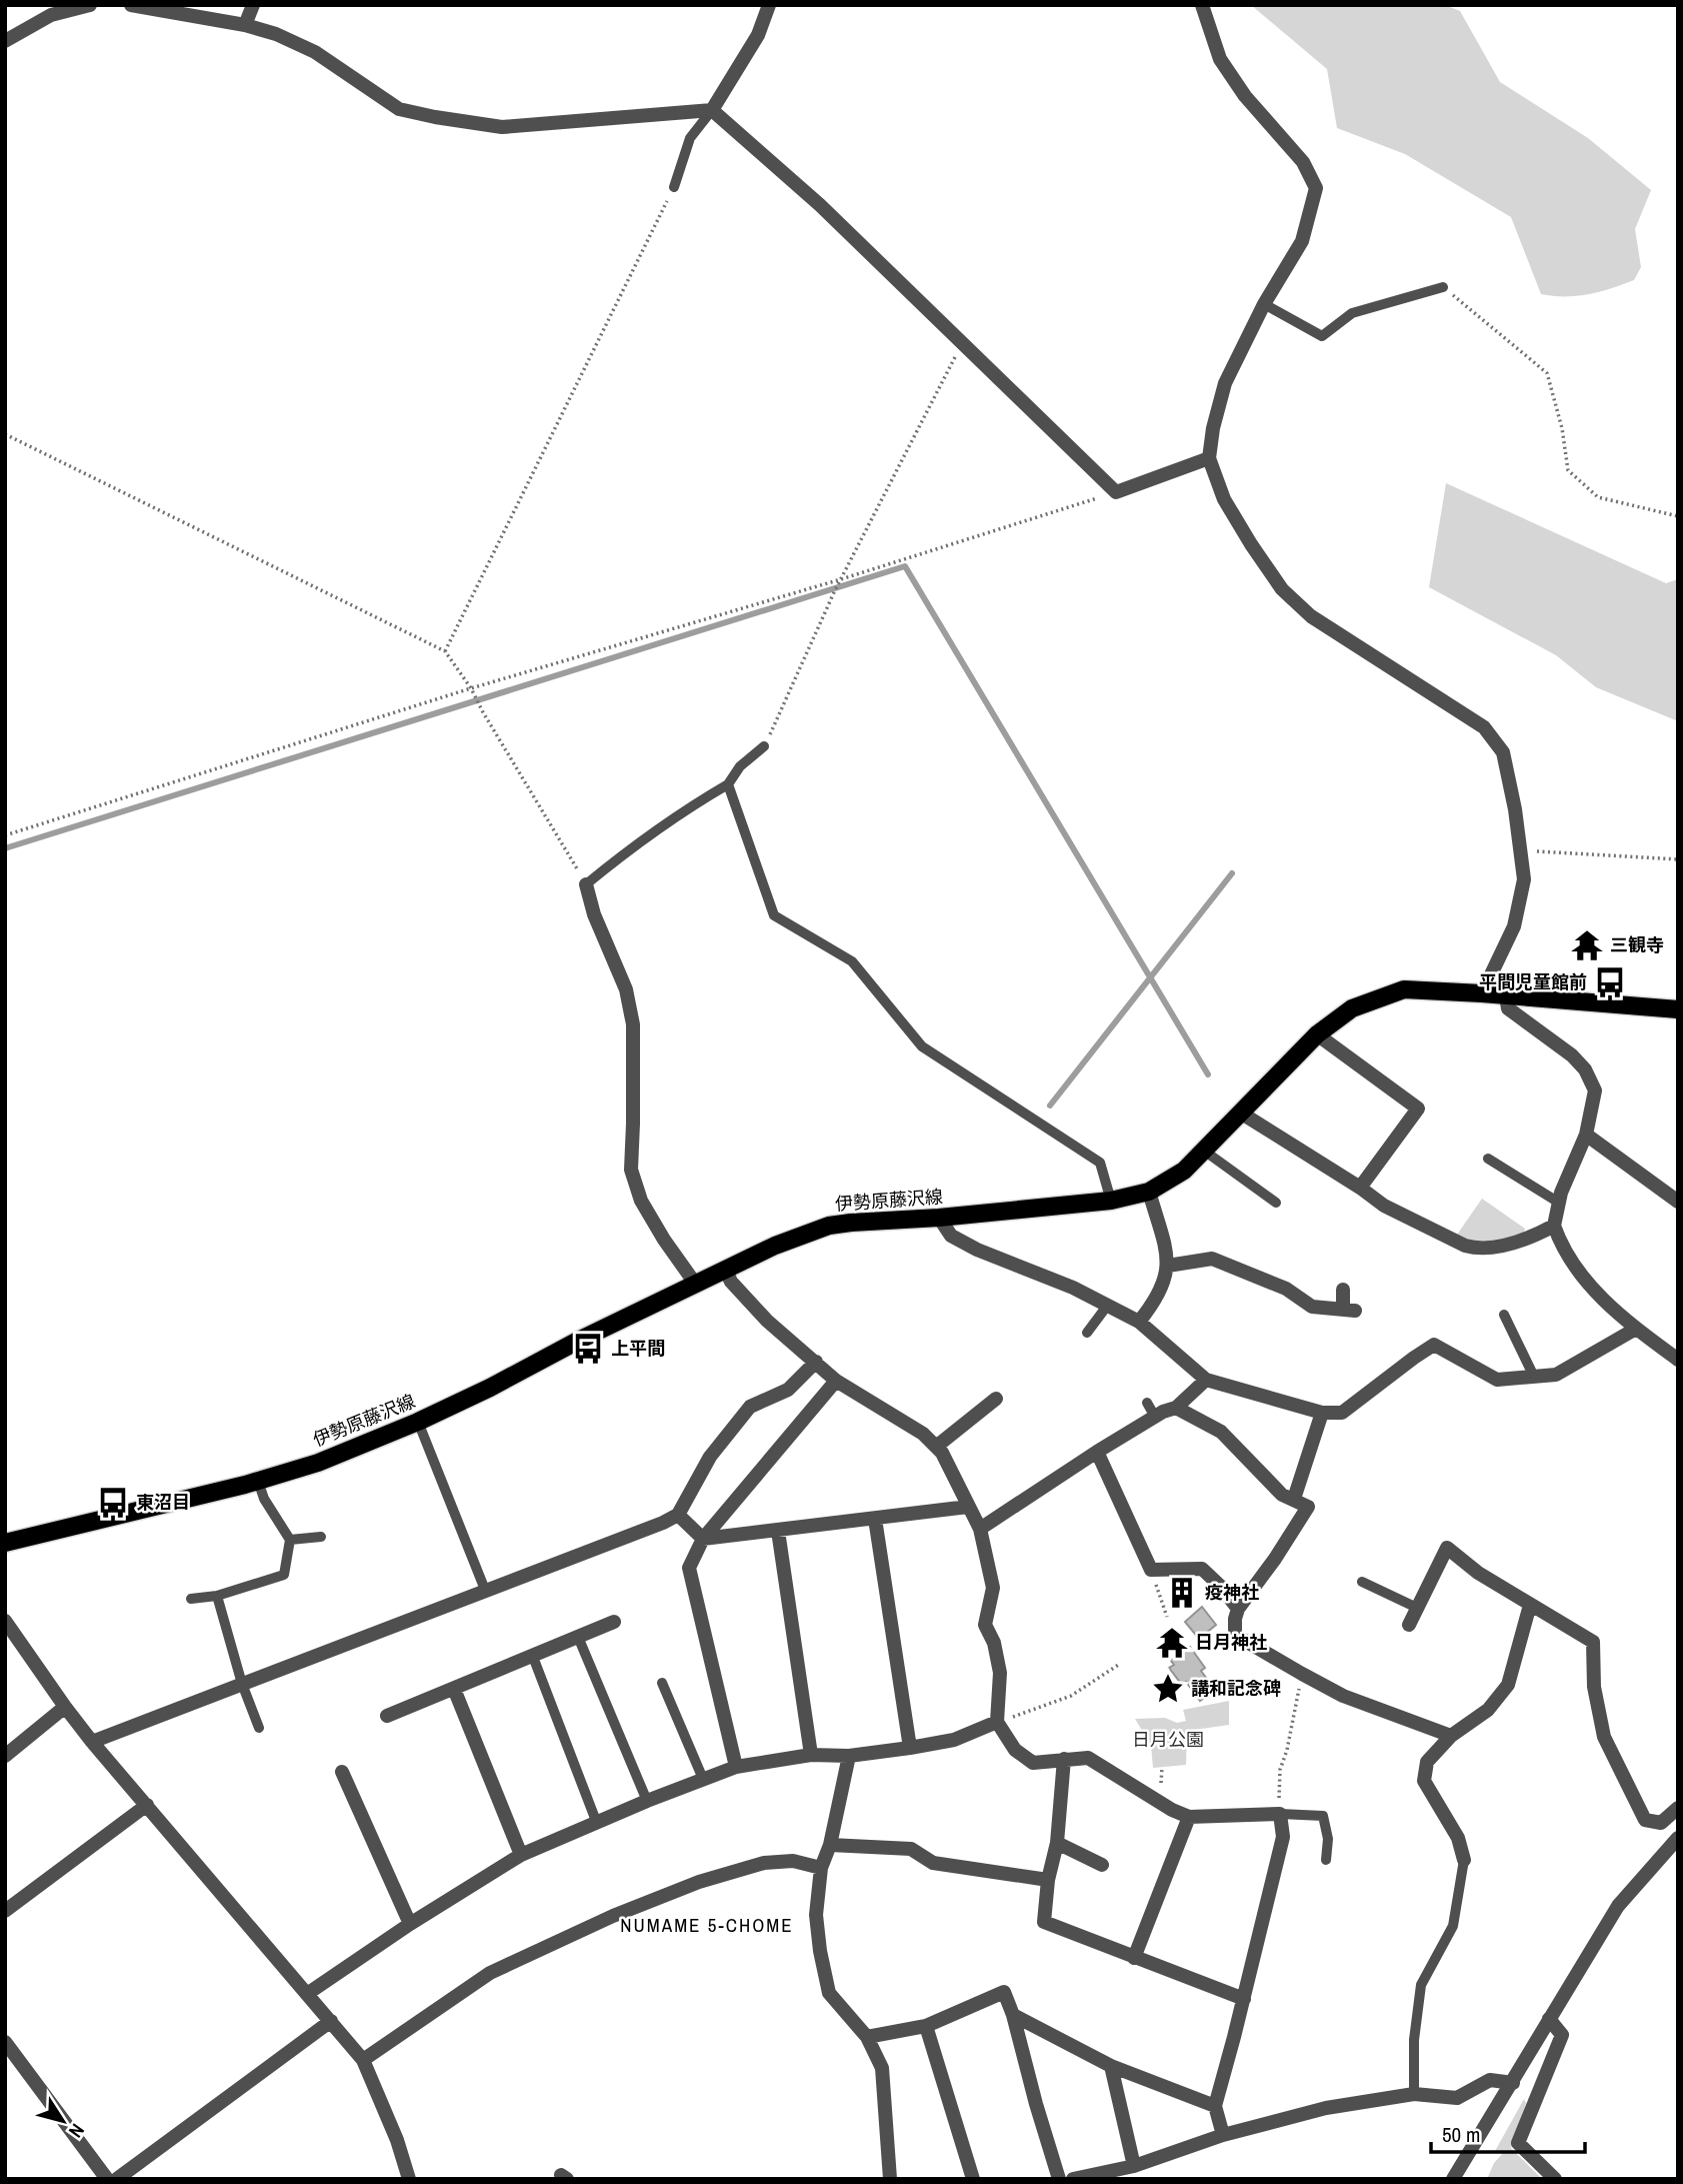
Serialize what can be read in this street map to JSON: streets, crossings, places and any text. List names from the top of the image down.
{
  "streets": {
    "main road": ["伊勢原藤沢線"]
  },
  "districts": ["NUMAME 5-CHOME"],
  "parks": ["日月公園"],
  "places": {
    "temple": ["三観寺", "日月神社"],
    "bus stop": ["平間児童館前", "上平間", "東沼目"],
    "building": ["疫神社"],
    "place": ["講和記念碑"]
  },
  "scale_bar": "50 m",
  "north": "bottom right"
}
